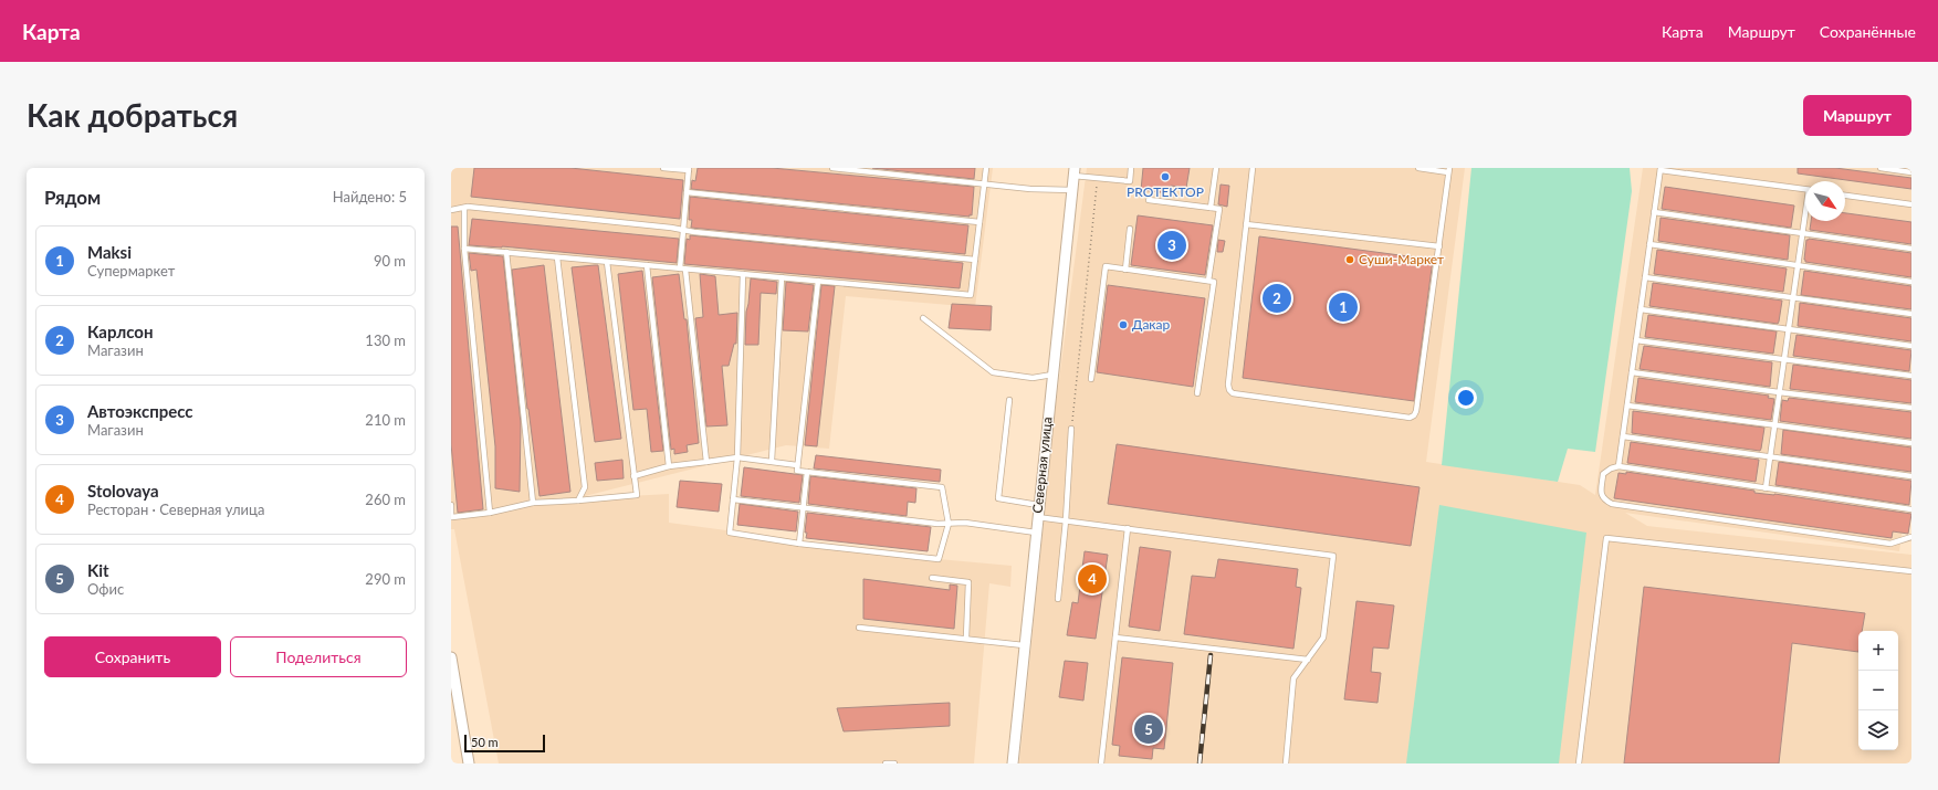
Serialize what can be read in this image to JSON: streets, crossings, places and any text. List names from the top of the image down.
{
  "streets": {
    "street": ["Северная улица"]
  },
  "places": ["PROТЕКТОР", "Суши-Маркет", "Дакар"],
  "scale_bar": "50 m",
  "north": "bottom right",
  "page": {
    "header": "Карта",
    "nav": ["Карта", "Маршрут", "Сохранённые"],
    "buttons": [
      "Маршрут",
      ["Сохранить", "Поделиться"]
    ],
    "title": "Как добраться",
    "heading": ["Рядом", "Найдено: 5"],
    "list": [
      {
        "mark": "1",
        "name": "Maksi",
        "note": "Супермаркет",
        "value": "90 m"
      },
      {
        "mark": "2",
        "name": "Карлсон",
        "note": "Магазин",
        "value": "130 m"
      },
      {
        "mark": "3",
        "name": "Автоэкспресс",
        "note": "Магазин",
        "value": "210 m"
      },
      {
        "mark": "4",
        "name": "Stolovaya",
        "note": "Ресторан · Северная улица",
        "value": "260 m"
      },
      {
        "mark": "5",
        "name": "Kit",
        "note": "Офис",
        "value": "290 m"
      }
    ],
    "pins": [
      "3",
      "2",
      "1",
      "4",
      "5"
    ],
    "map_buttons": ["+", "−"],
    "scale": "50 m"
  }
}
